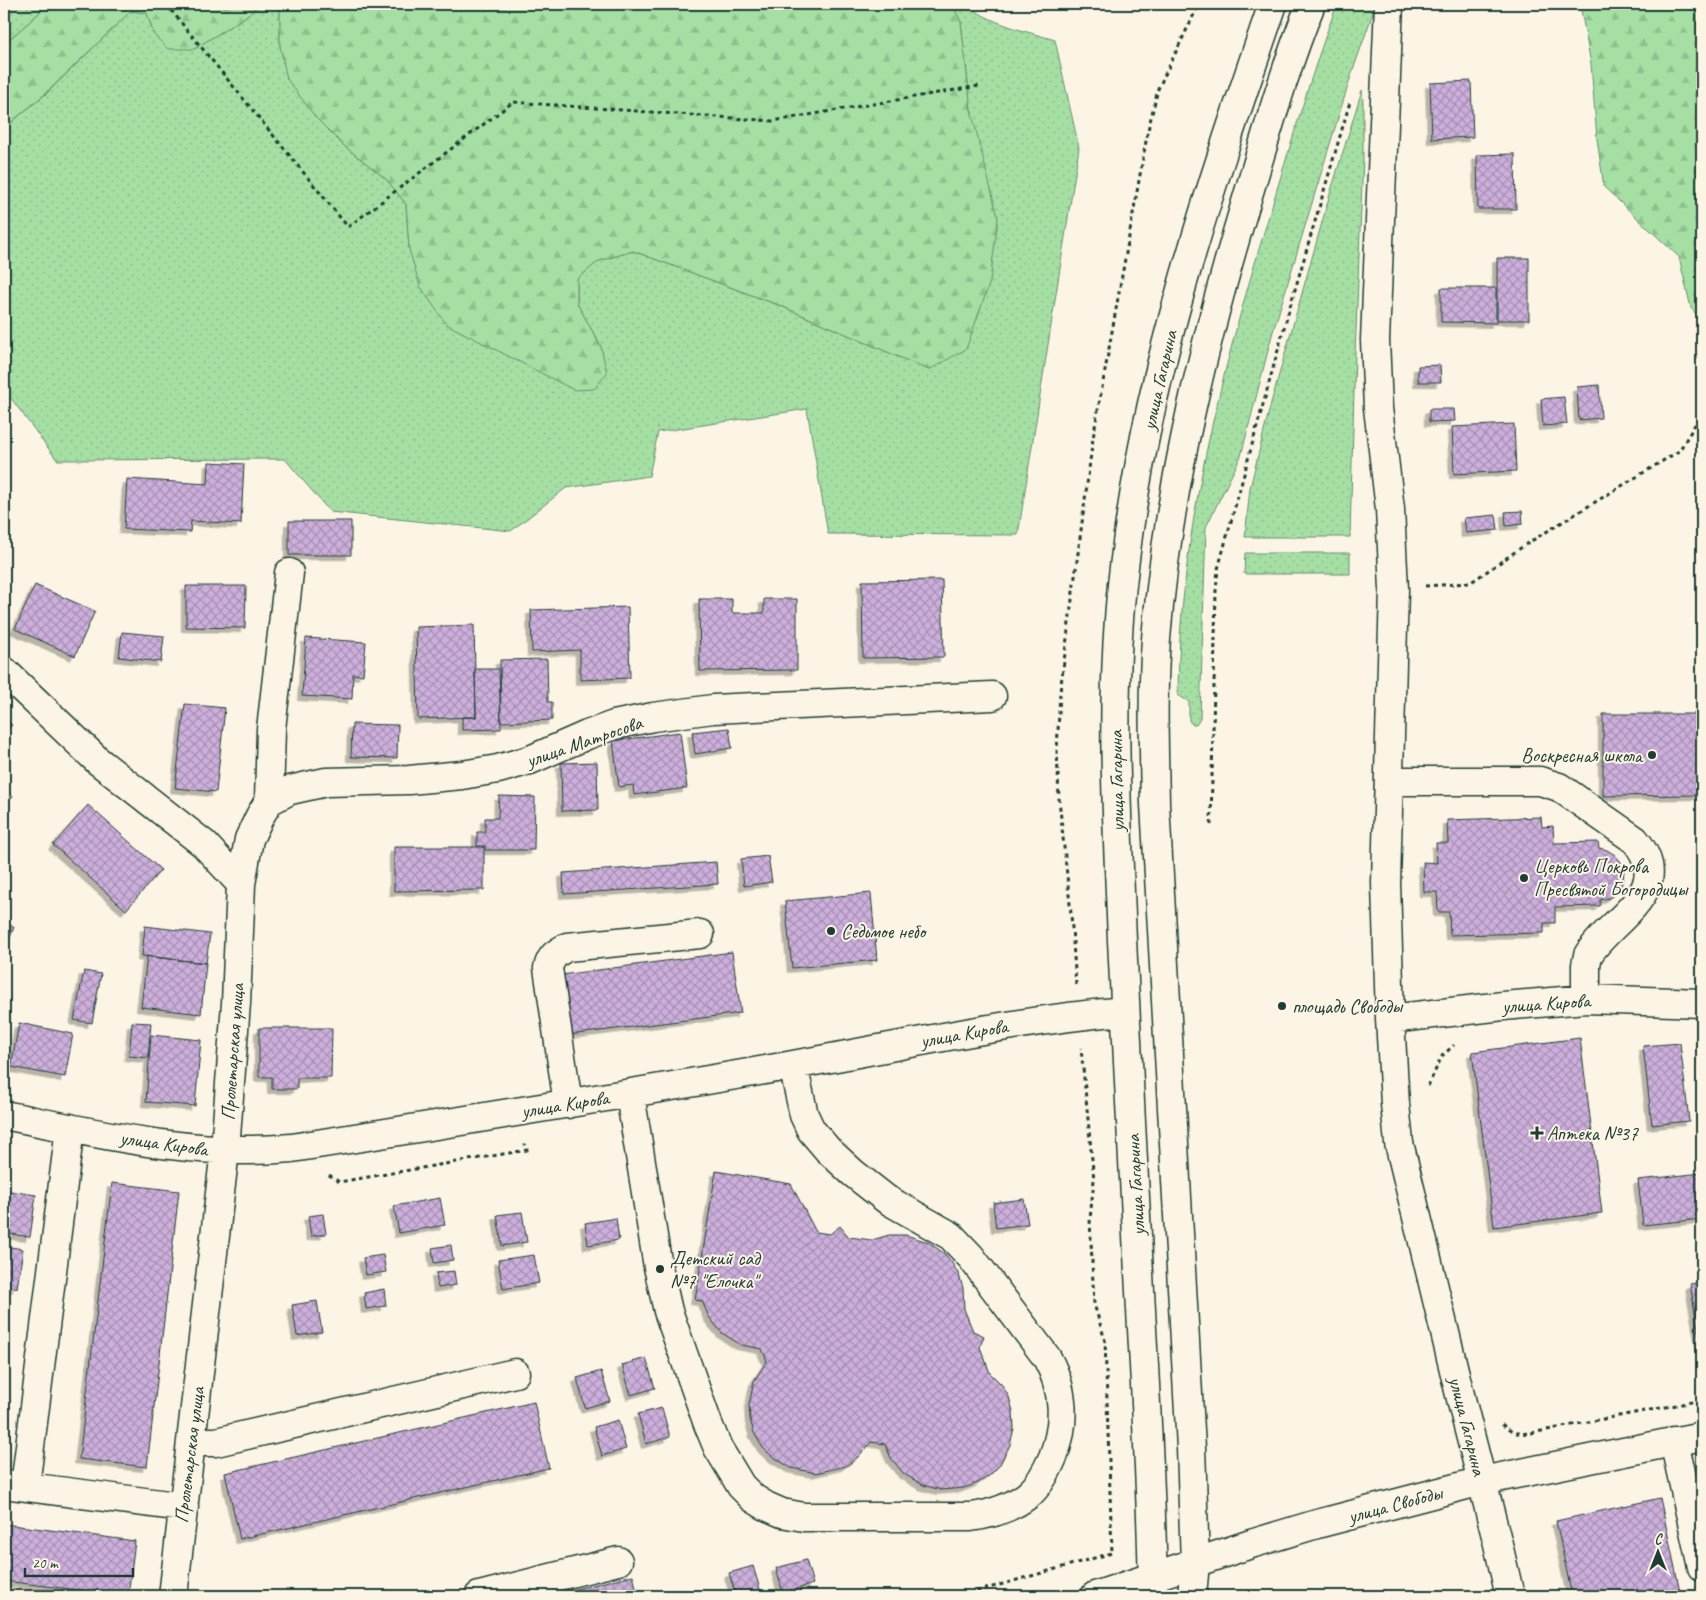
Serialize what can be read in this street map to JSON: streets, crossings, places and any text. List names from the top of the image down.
{
  "streets": {
    "street": [
      "улица Гагарина",
      "улица Матросова",
      "улица Кирова",
      "Пролетарская улица",
      "улица Свободы"
    ]
  },
  "crossings": [
    ["улица Гагарина", "улица Кирова"],
    ["улица Гагарина", "улица Свободы"],
    ["улица Кирова", "Пролетарская улица"]
  ],
  "places": {
    "other": [
      "Воскресная школа",
      "Церковь Покрова Пресвятой Богородицы",
      "Седьмое небо",
      "площадь Свободы",
      "Детский сад №7 \"Елочка\""
    ],
    "health": ["Аптека №37"]
  },
  "scale_bar": "20 m",
  "north": "top"
}
